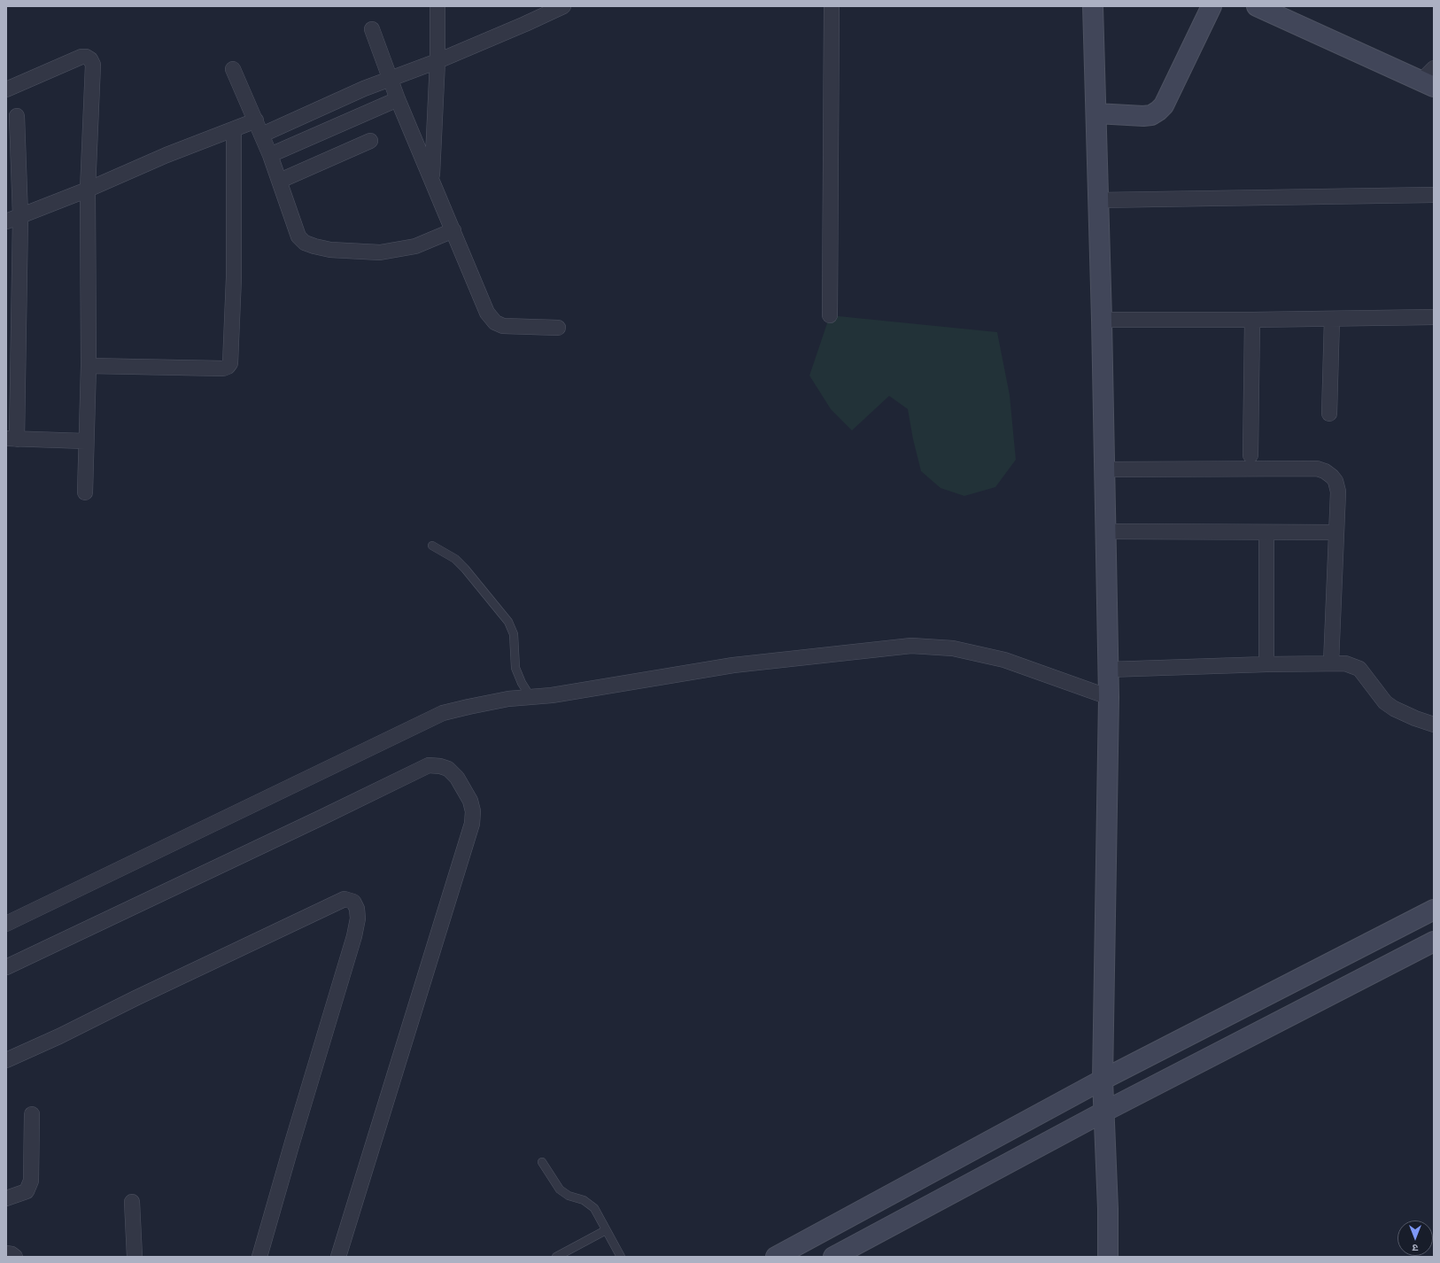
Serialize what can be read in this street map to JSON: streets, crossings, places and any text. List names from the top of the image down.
{
  "north": "bottom"
}
